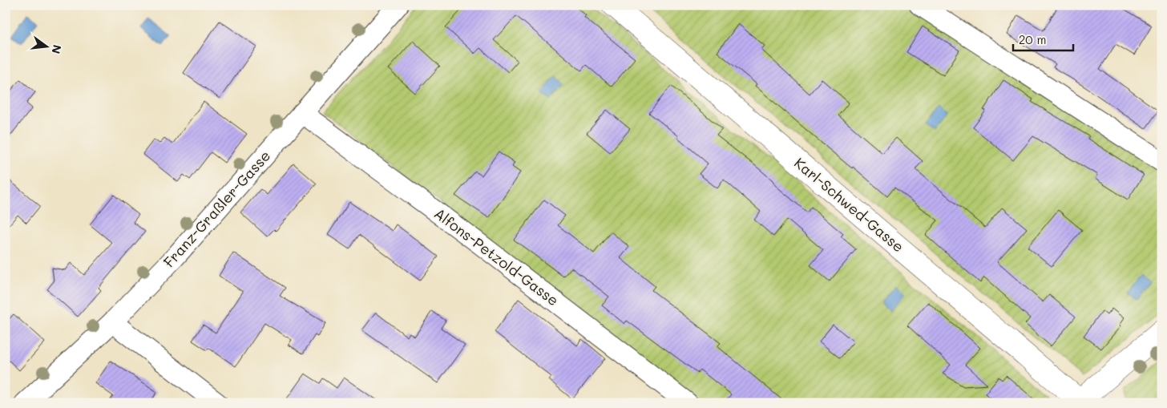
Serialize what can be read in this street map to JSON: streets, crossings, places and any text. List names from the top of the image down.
{
  "streets": {
    "street": ["Karl-Schwed-Gasse", "Franz-Graßler-Gasse", "Alfons-Petzold-Gasse"]
  },
  "crossings": [
    ["Franz-Graßler-Gasse", "Alfons-Petzold-Gasse"]
  ],
  "scale_bar": "20 m",
  "north": "right"
}
